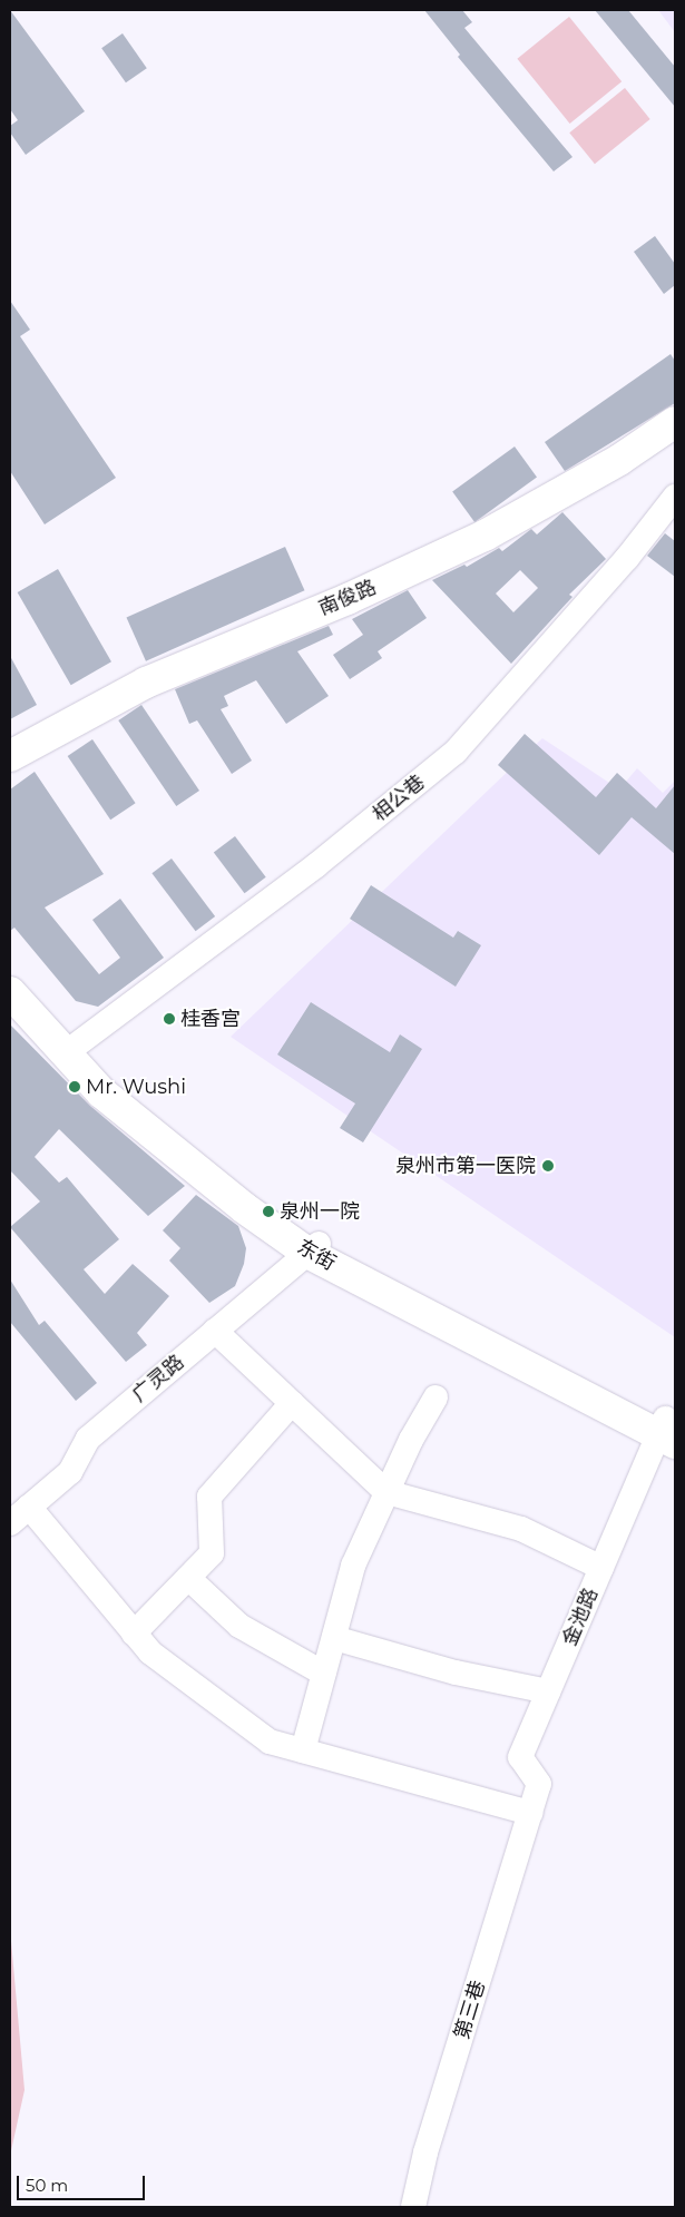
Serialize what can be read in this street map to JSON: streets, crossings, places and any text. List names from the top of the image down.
{
  "streets": {
    "main road": ["南俊路", "东街"],
    "street": [
      "相公巷",
      "广灵路",
      "金池路",
      "第三巷"
    ]
  },
  "crossings": [
    ["相公巷", "东街"],
    ["东街", "广灵路"],
    ["东街", "金池路"],
    ["金池路", "第三巷"]
  ],
  "places": [
    "桂香宫",
    "Mr. Wushi",
    "泉州市第一医院",
    "泉州一院"
  ],
  "scale_bar": "50 m"
}
